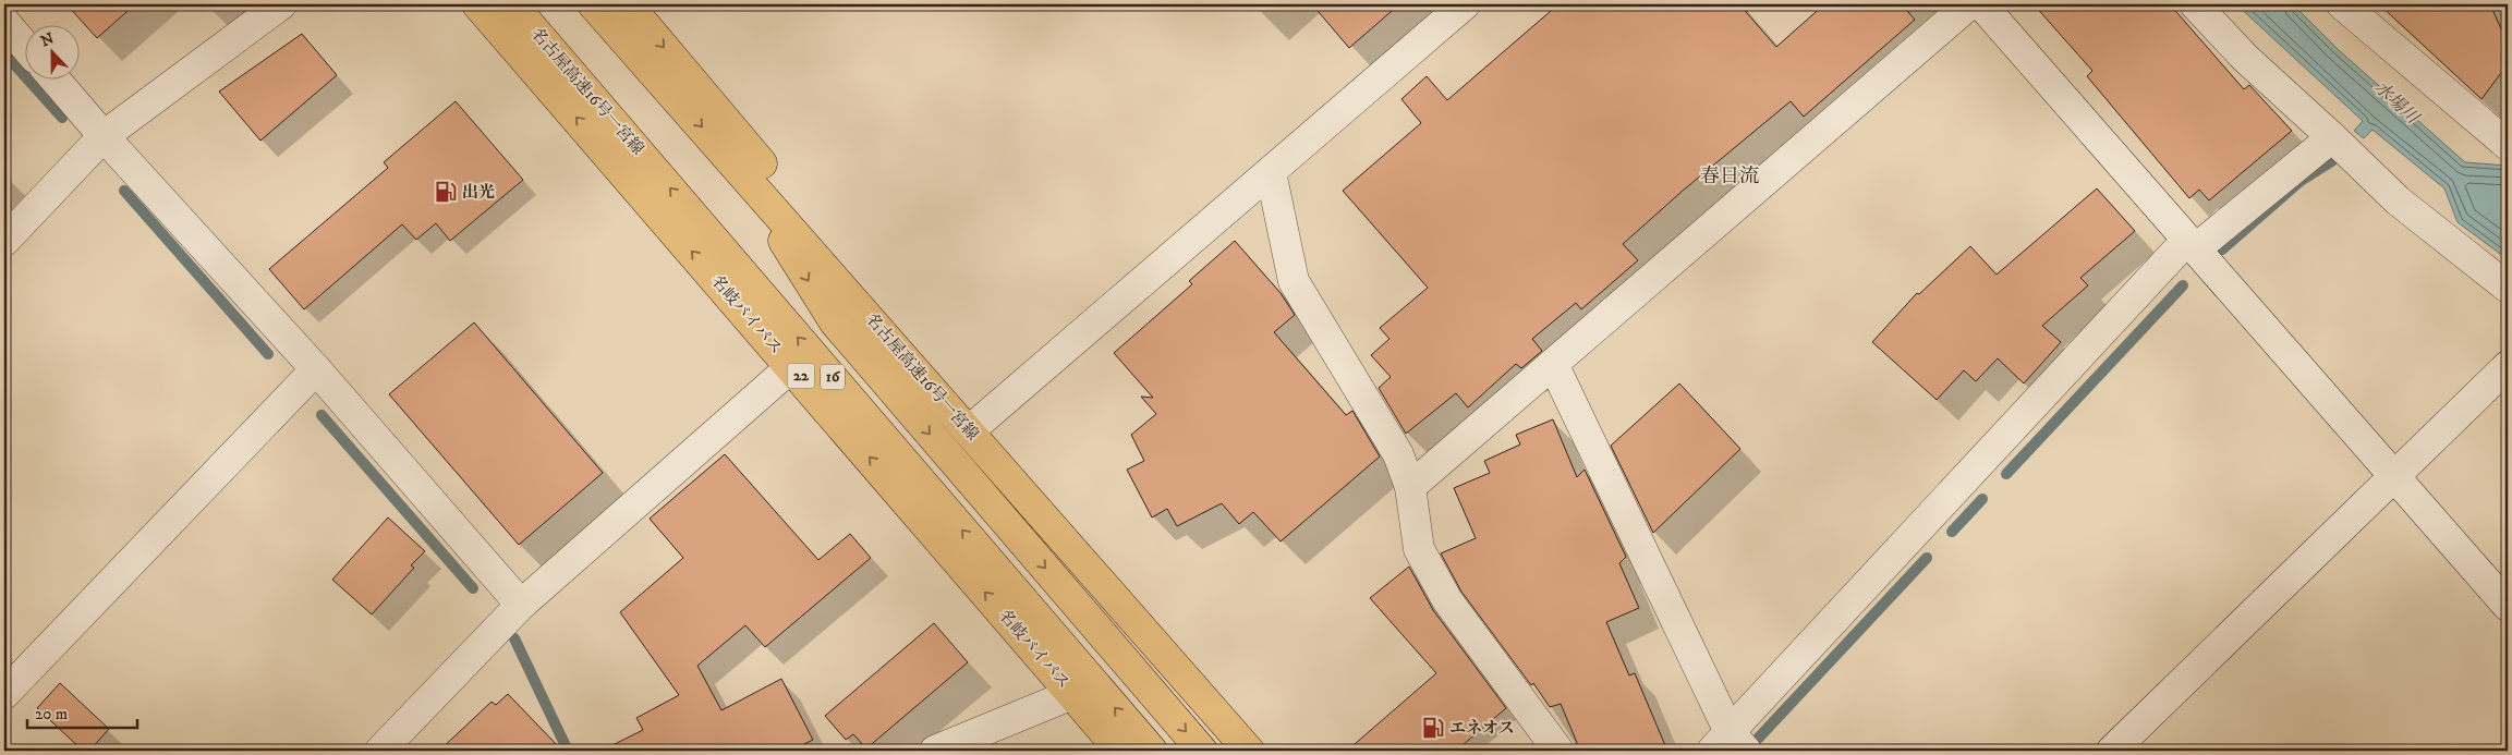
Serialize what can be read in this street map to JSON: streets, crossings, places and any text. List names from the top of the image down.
{
  "streets": {
    "highway": [
      "名古屋高速16号一宮線",
      "名岐バイパス",
      "22",
      "16"
    ]
  },
  "districts": ["春日流"],
  "water": ["水場川"],
  "places": {
    "fuel station": ["出光", "エネオス"]
  },
  "scale_bar": "20 m",
  "north": "top"
}
